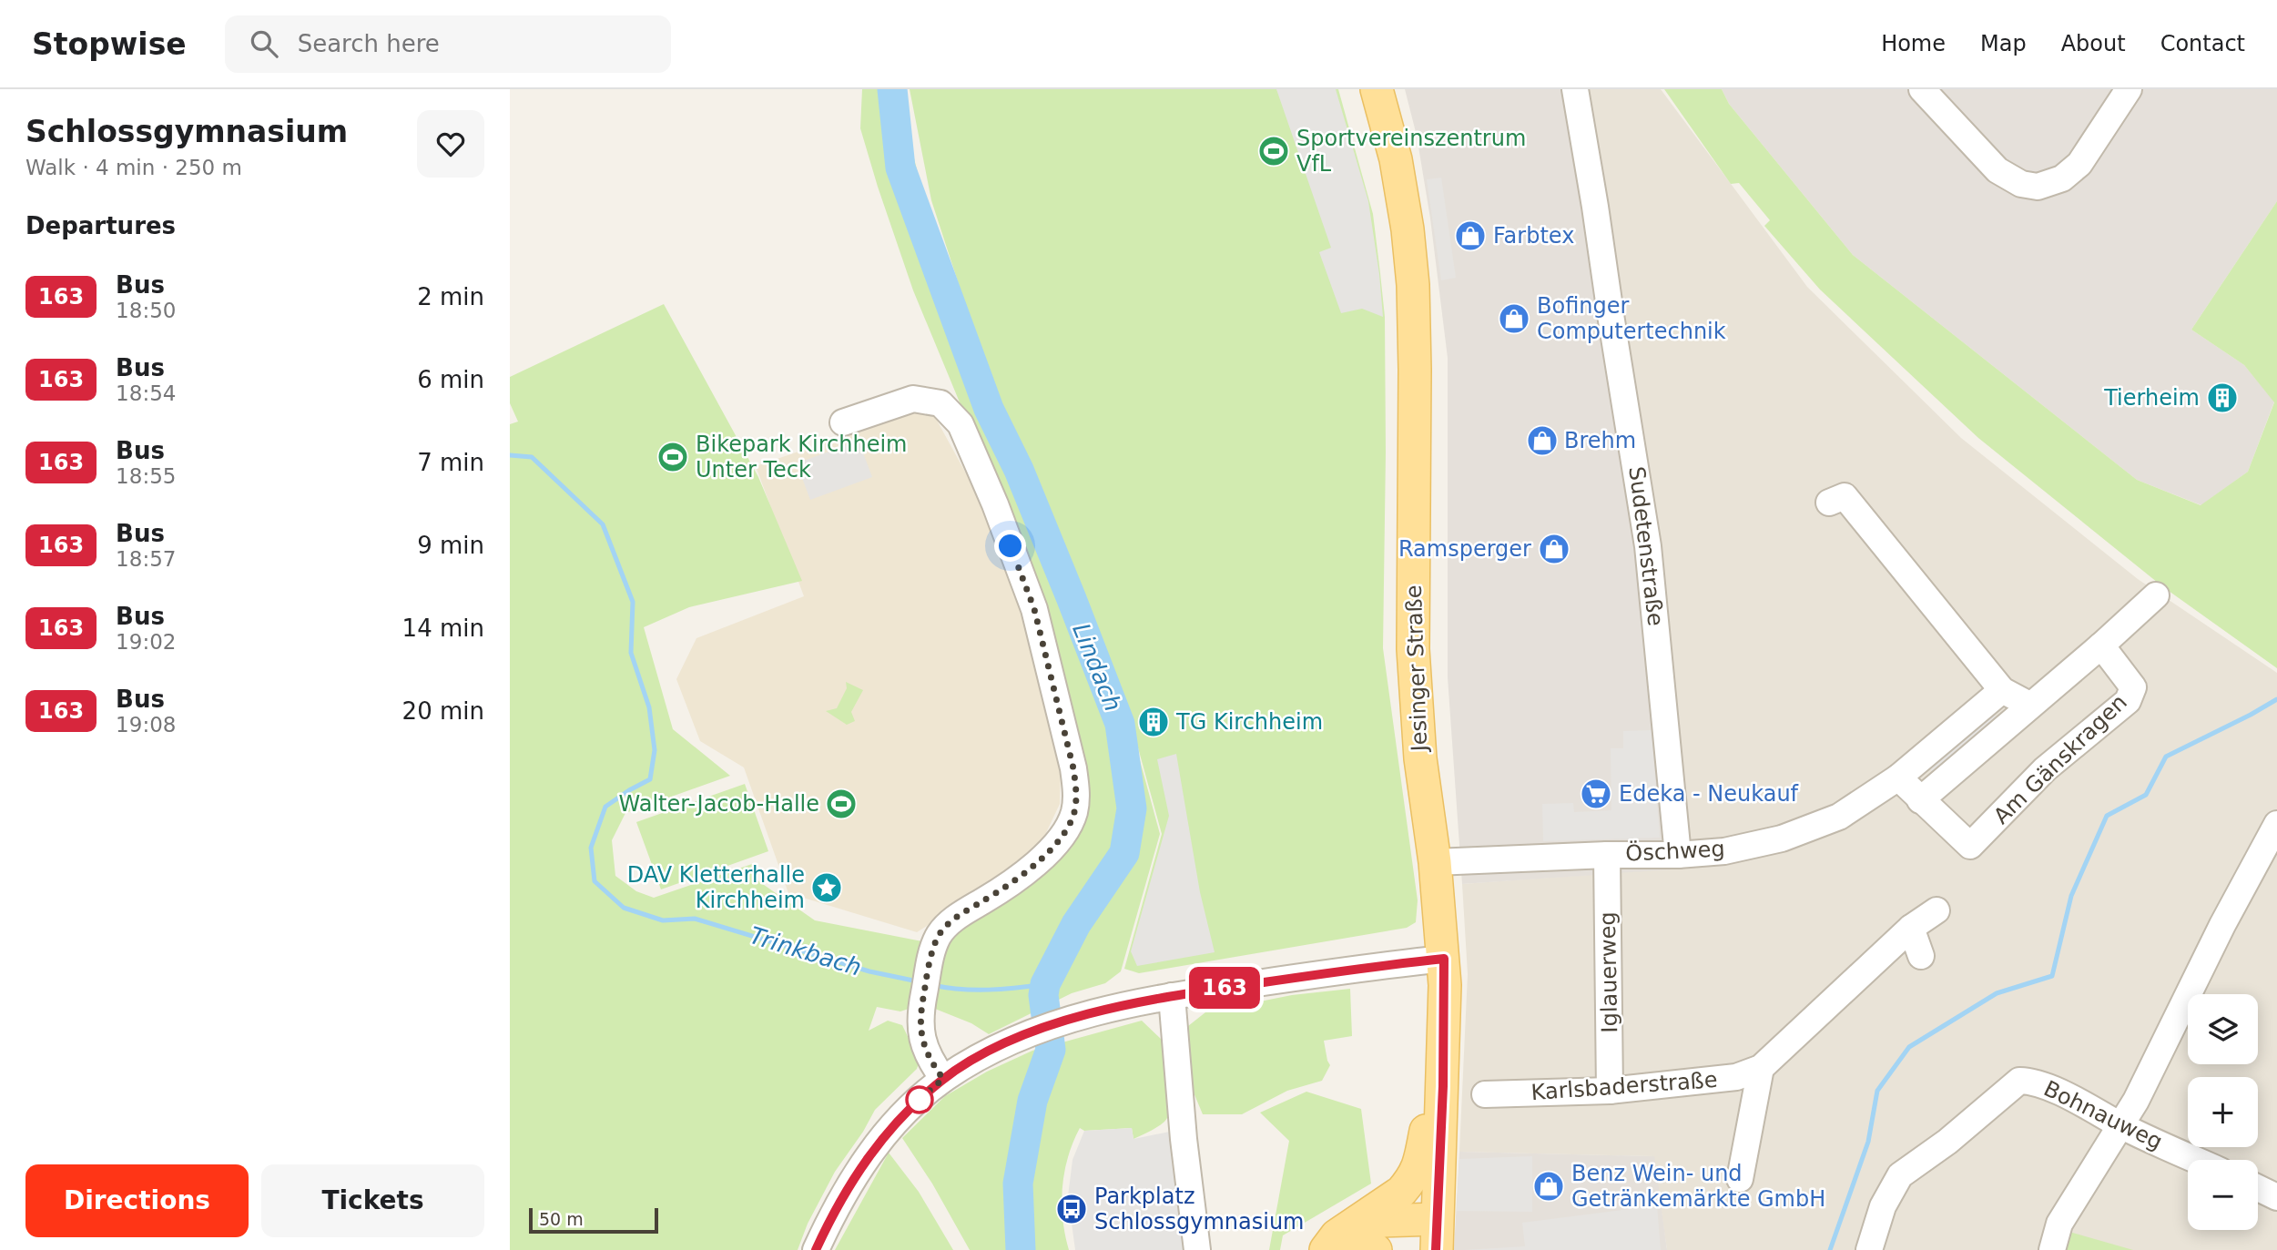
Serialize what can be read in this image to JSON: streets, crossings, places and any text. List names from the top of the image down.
{
  "streets": {
    "main road": ["Jesinger Straße"],
    "street": [
      "Sudetenstraße",
      "Am Gänskragen",
      "Öschweg",
      "Iglauerweg",
      "Karlsbaderstraße",
      "Bohnauweg"
    ]
  },
  "crossings": [
    ["Sudetenstraße", "Öschweg"],
    ["Jesinger Straße", "Öschweg"],
    ["Öschweg", "Iglauerweg"],
    ["Iglauerweg", "Karlsbaderstraße"]
  ],
  "water": ["Lindach", "Trinkbach"],
  "places": {
    "sports": ["Sportvereinszentrum VfL", "Bikepark Kirchheim Unter Teck", "Walter-Jacob-Halle"],
    "shop": [
      "Farbtex",
      "Bofinger Computertechnik",
      "Brehm",
      "Ramsperger",
      "Benz Wein- und Getränkemärkte GmbH"
    ],
    "building": ["Tierheim", "TG Kirchheim"],
    "supermarket": ["Edeka - Neukauf"],
    "place": ["DAV Kletterhalle Kirchheim"],
    "bus stop": ["Parkplatz Schlossgymnasium"]
  },
  "lines": ["bus line 163"],
  "scale_bar": "50 m",
  "page": {
    "header": "Stopwise",
    "search": "Search here",
    "nav": [
      "Home",
      "Map",
      "About",
      "Contact"
    ],
    "heading": [
      ["Schlossgymnasium", "Walk · 4 min · 250 m"],
      "Departures"
    ],
    "on_map": "163",
    "list": [
      {
        "mark": "163",
        "name": "Bus",
        "note": "18:50",
        "value": "2 min"
      },
      {
        "mark": "163",
        "name": "Bus",
        "note": "18:54",
        "value": "6 min"
      },
      {
        "mark": "163",
        "name": "Bus",
        "note": "18:55",
        "value": "7 min"
      },
      {
        "mark": "163",
        "name": "Bus",
        "note": "18:57",
        "value": "9 min"
      },
      {
        "mark": "163",
        "name": "Bus",
        "note": "19:02",
        "value": "14 min"
      },
      {
        "mark": "163",
        "name": "Bus",
        "note": "19:08",
        "value": "20 min"
      }
    ],
    "map_buttons": ["+", "−"],
    "buttons": ["Directions", "Tickets"],
    "scale": "50 m"
  }
}
